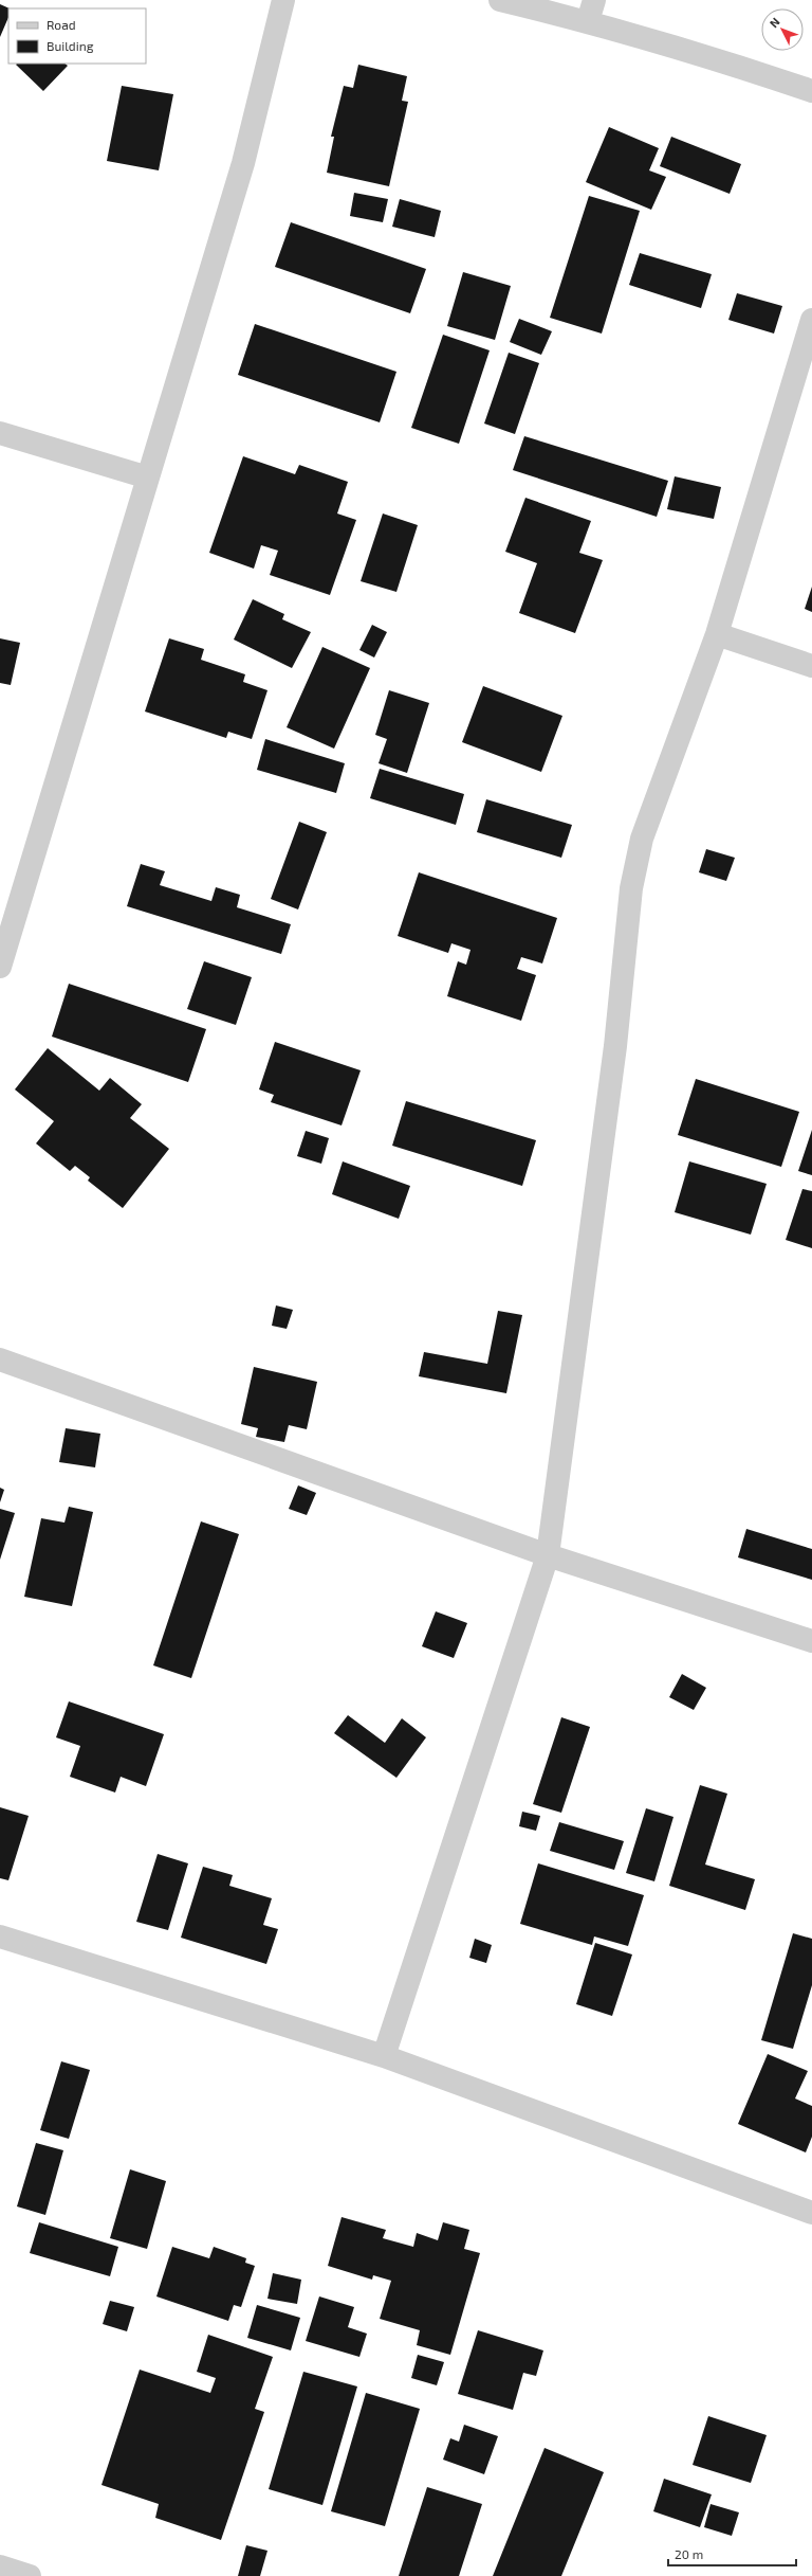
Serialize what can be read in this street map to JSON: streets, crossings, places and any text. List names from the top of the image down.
{
  "legend": ["Road", "Building"],
  "scale_bar": "20 m",
  "north": "top left"
}
